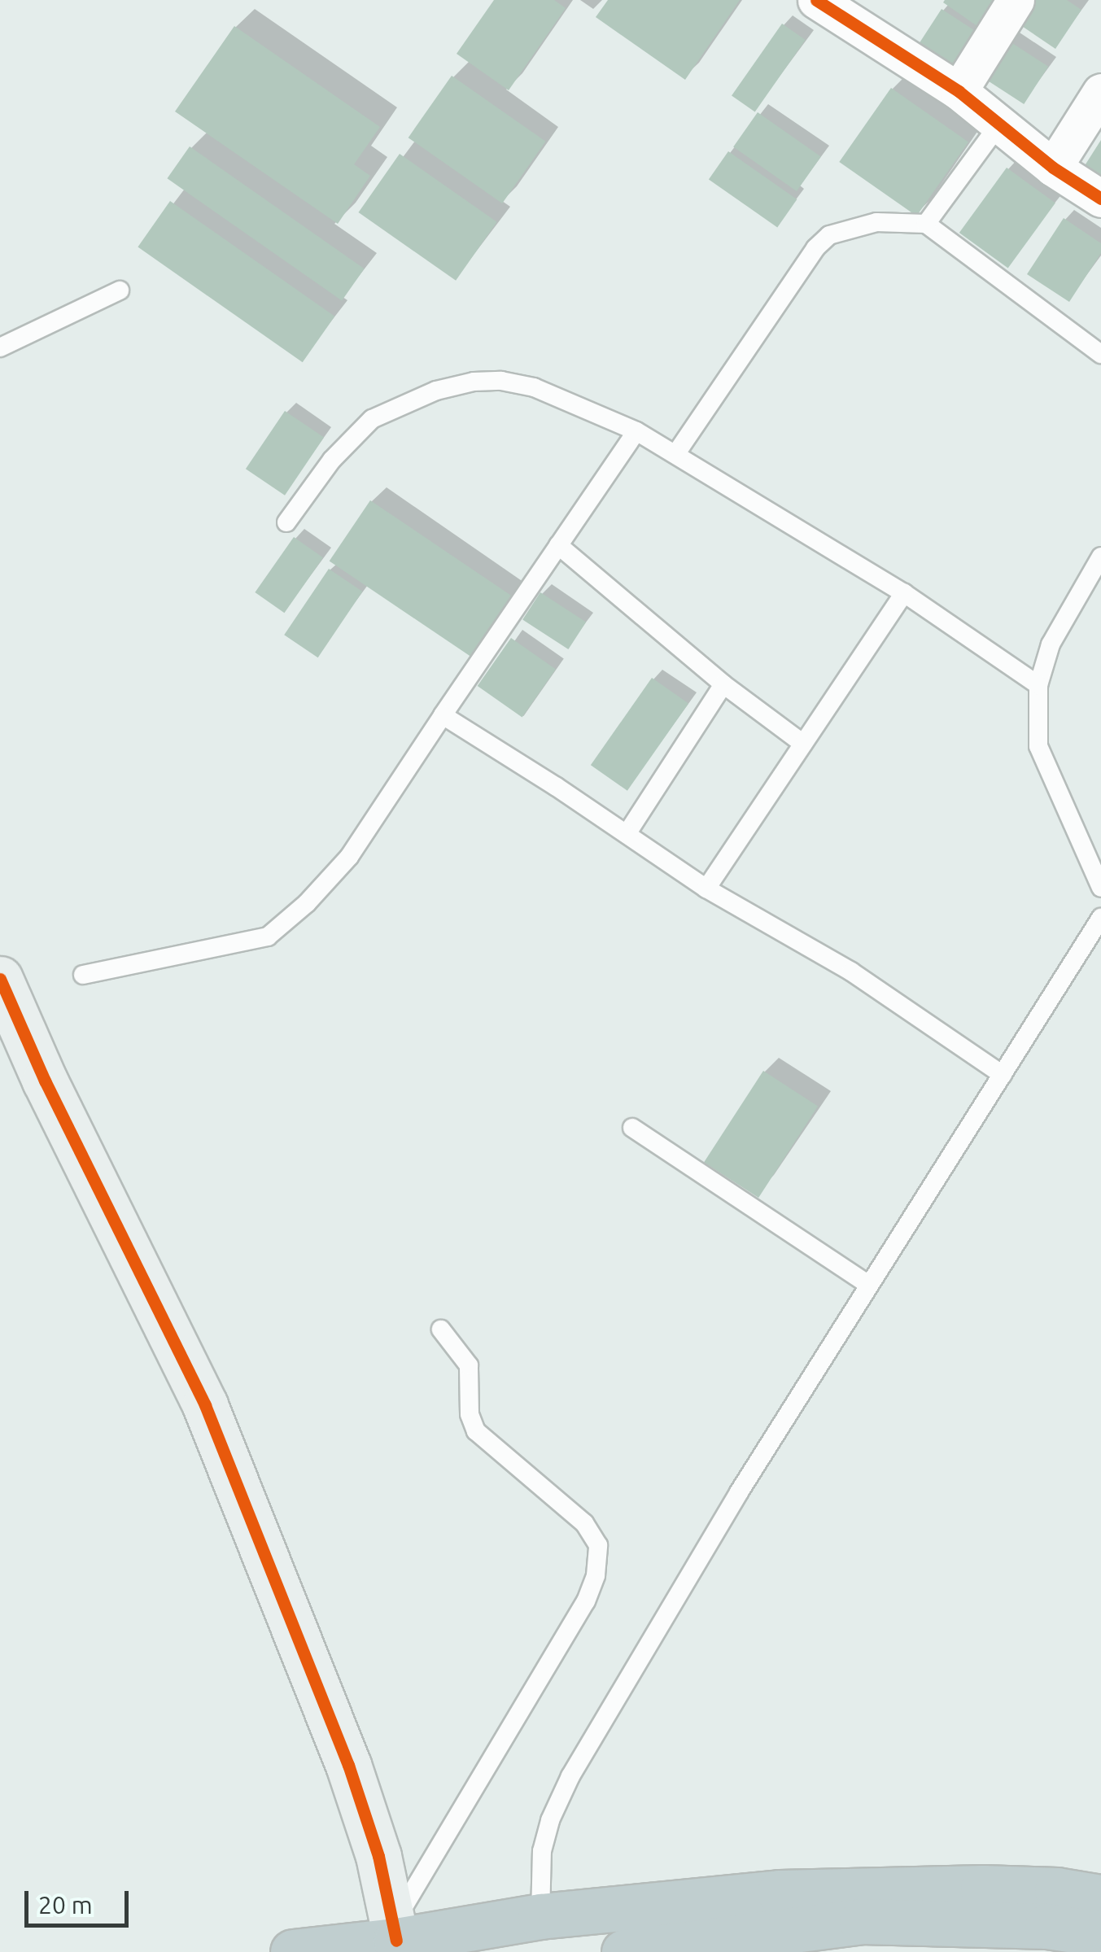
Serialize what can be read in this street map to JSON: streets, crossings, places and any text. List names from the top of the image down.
{
  "scale_bar": "20 m"
}
